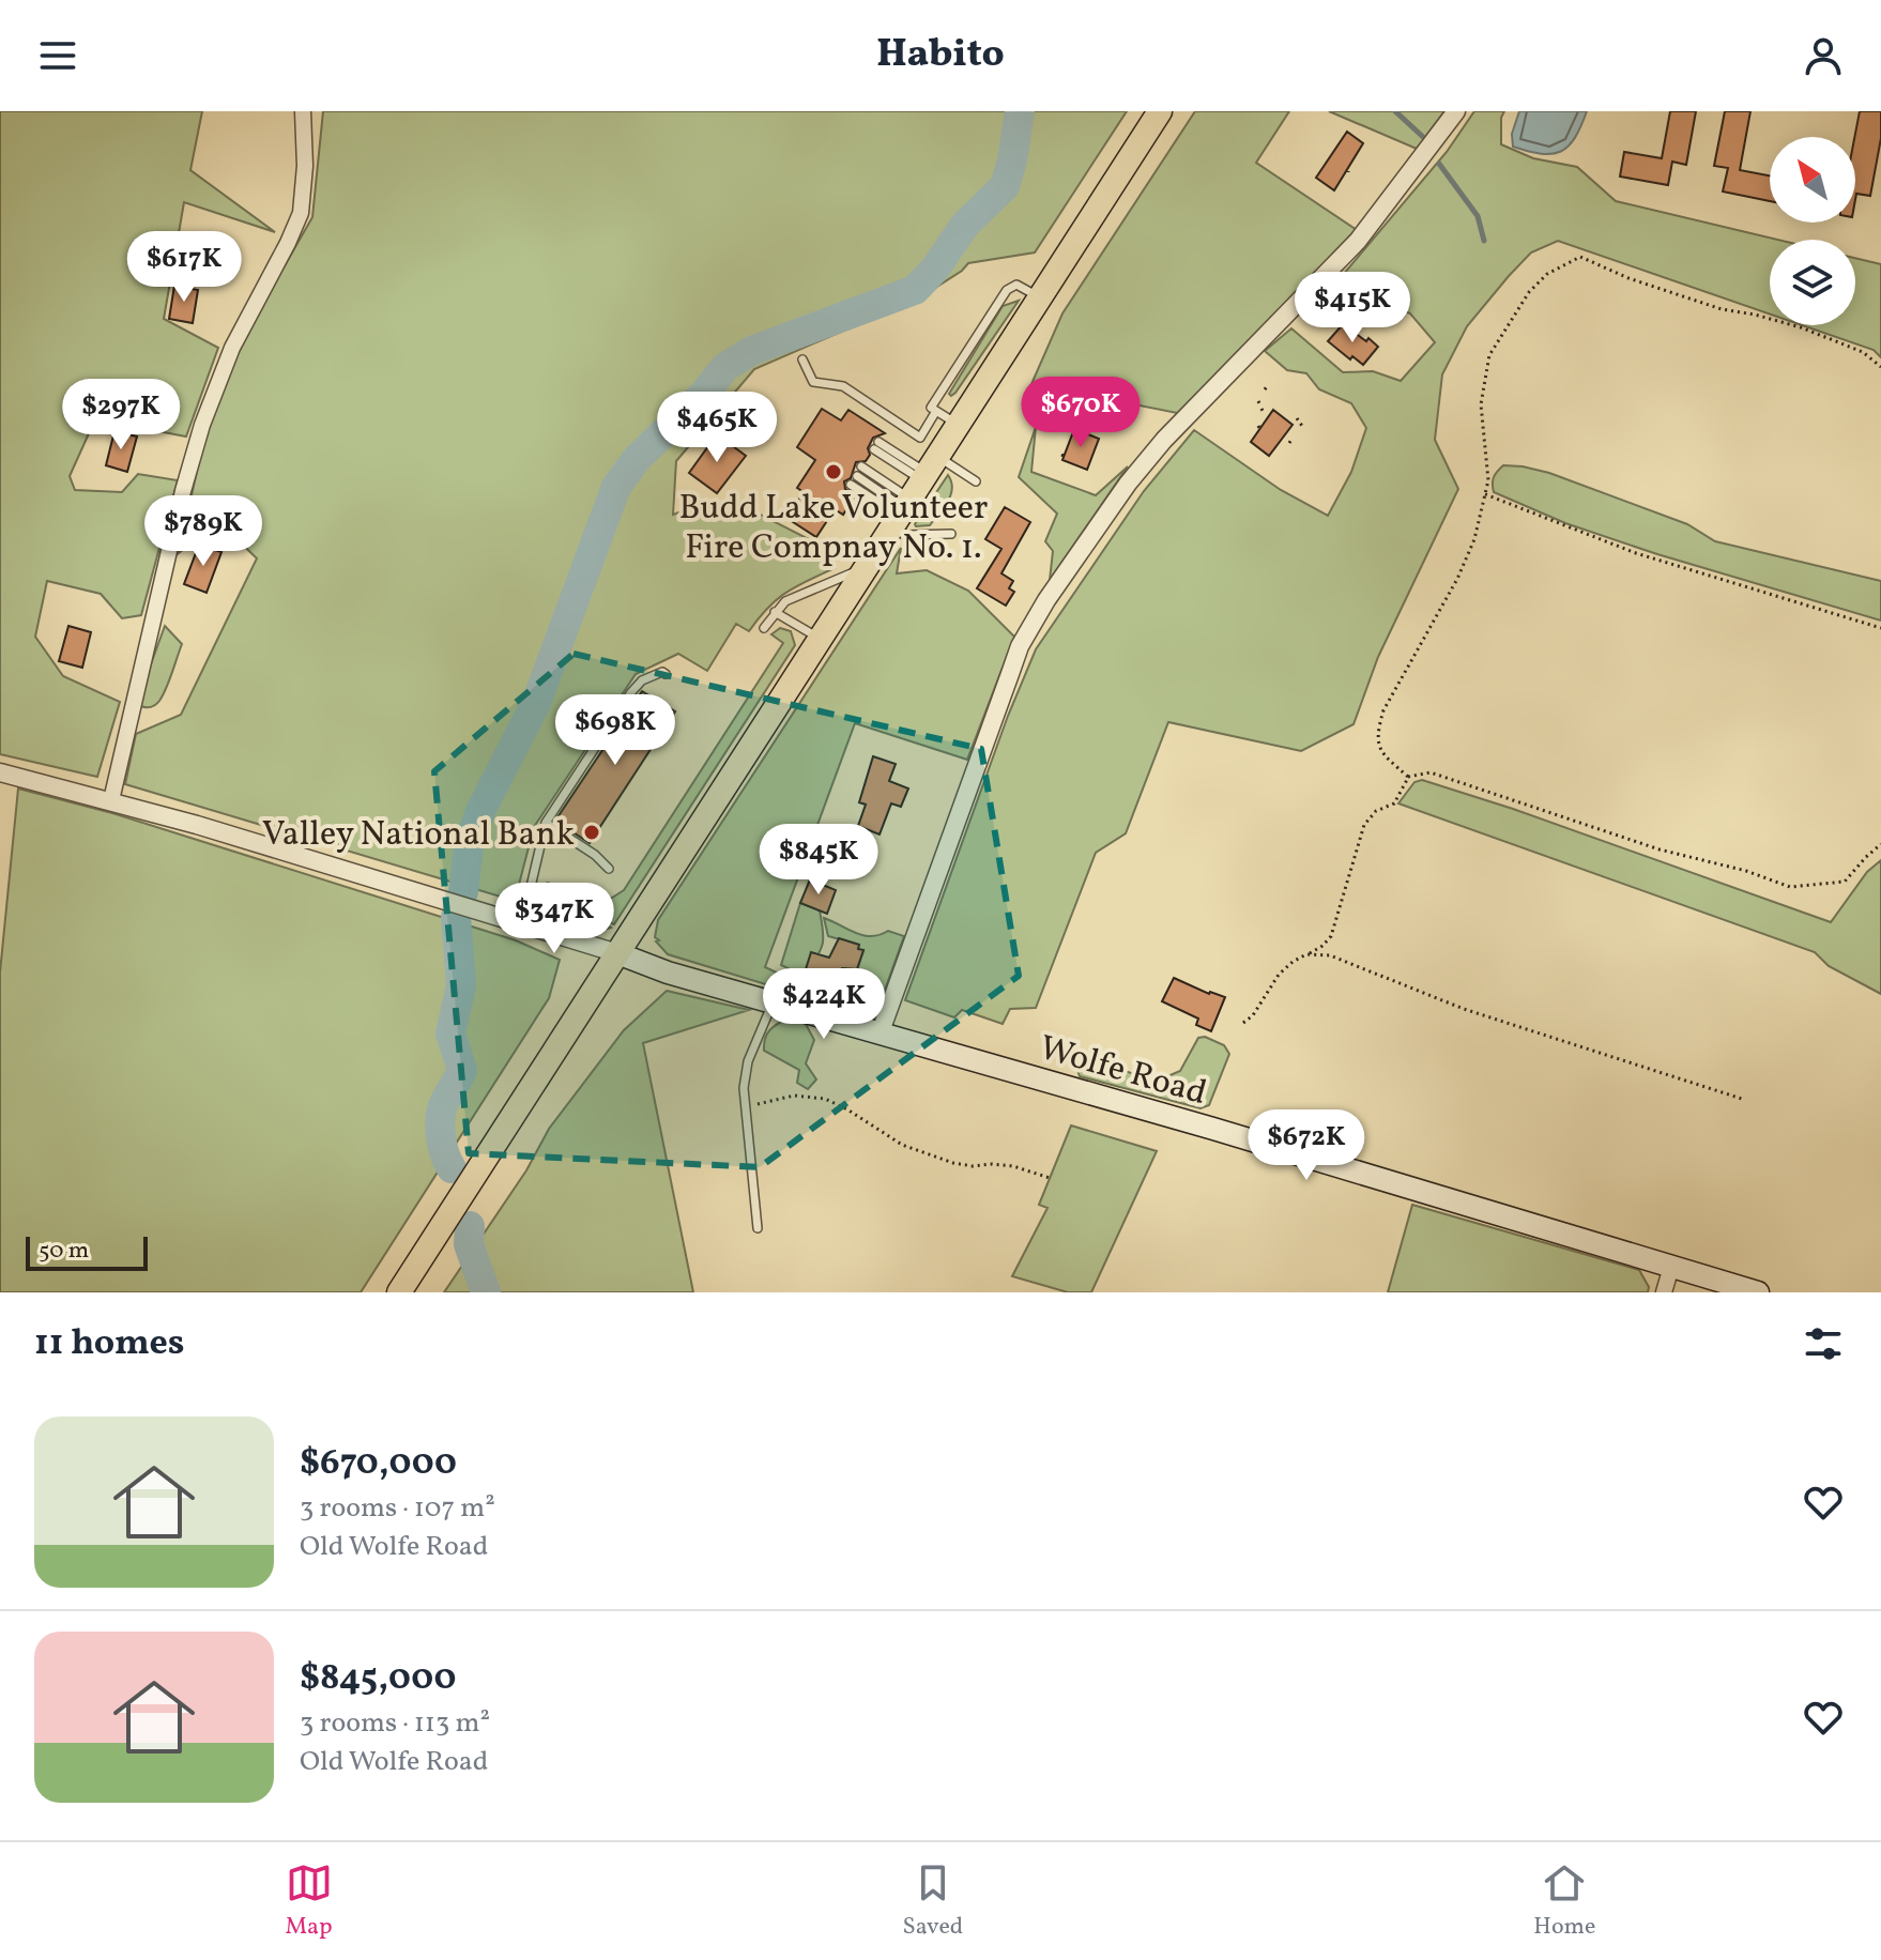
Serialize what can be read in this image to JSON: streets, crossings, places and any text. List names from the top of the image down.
{
  "streets": {
    "main road": ["Wolfe Road"]
  },
  "places": ["Budd Lake Volunteer Fire Compnay No. 1.", "Valley National Bank"],
  "scale_bar": "50 m",
  "north": "top left",
  "page": {
    "header": "Habito",
    "price": [
      "$617K",
      "$415K",
      "$670K",
      "$297K",
      "$465K",
      "$789K",
      "$698K",
      "$845K",
      "$347K",
      "$424K",
      "$672K"
    ],
    "scale": "50 m",
    "heading": "11 homes",
    "list": [
      {
        "name": "$670,000",
        "note": "3 rooms · 107 m² · Old Wolfe Road"
      },
      {
        "name": "$845,000",
        "note": "3 rooms · 113 m² · Old Wolfe Road"
      }
    ],
    "tabs": ["Map", "Saved", "Home"]
  }
}
